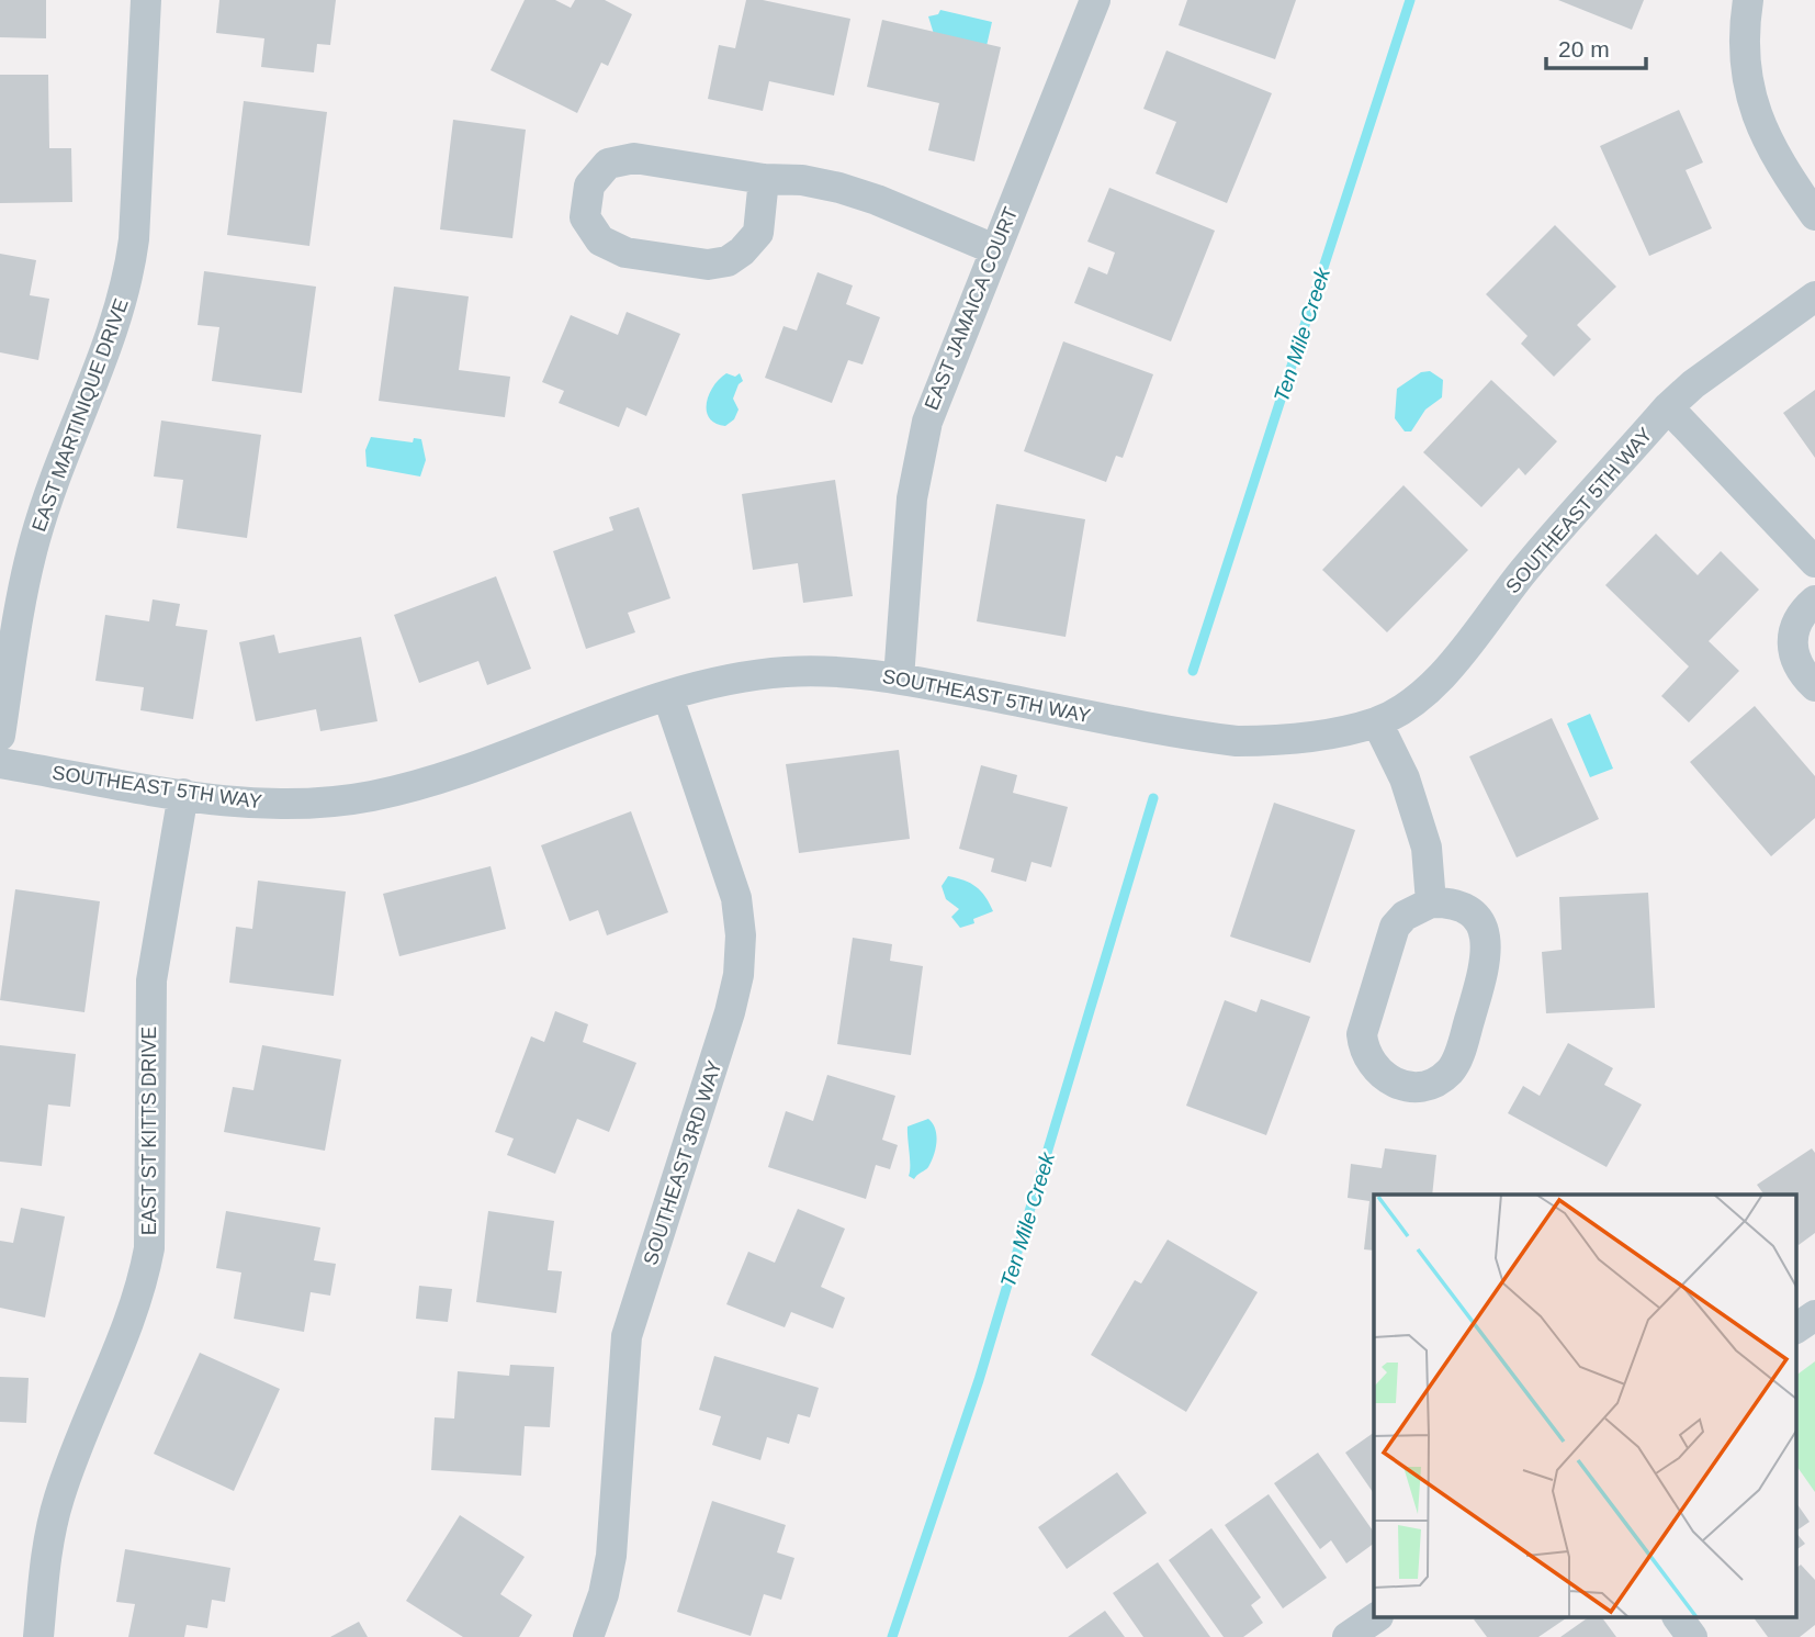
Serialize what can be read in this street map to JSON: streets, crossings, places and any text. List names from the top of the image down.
{
  "streets": {
    "street": [
      "EAST JAMAICA COURT",
      "EAST MARTINIQUE DRIVE",
      "SOUTHEAST 5TH WAY",
      "EAST ST KITTS DRIVE",
      "SOUTHEAST 3RD WAY"
    ]
  },
  "crossings": [
    ["EAST JAMAICA COURT", "SOUTHEAST 5TH WAY"],
    ["SOUTHEAST 5TH WAY", "EAST ST KITTS DRIVE"],
    ["SOUTHEAST 5TH WAY", "SOUTHEAST 3RD WAY"]
  ],
  "water": ["Ten Mile Creek"],
  "scale_bar": "20 m"
}
